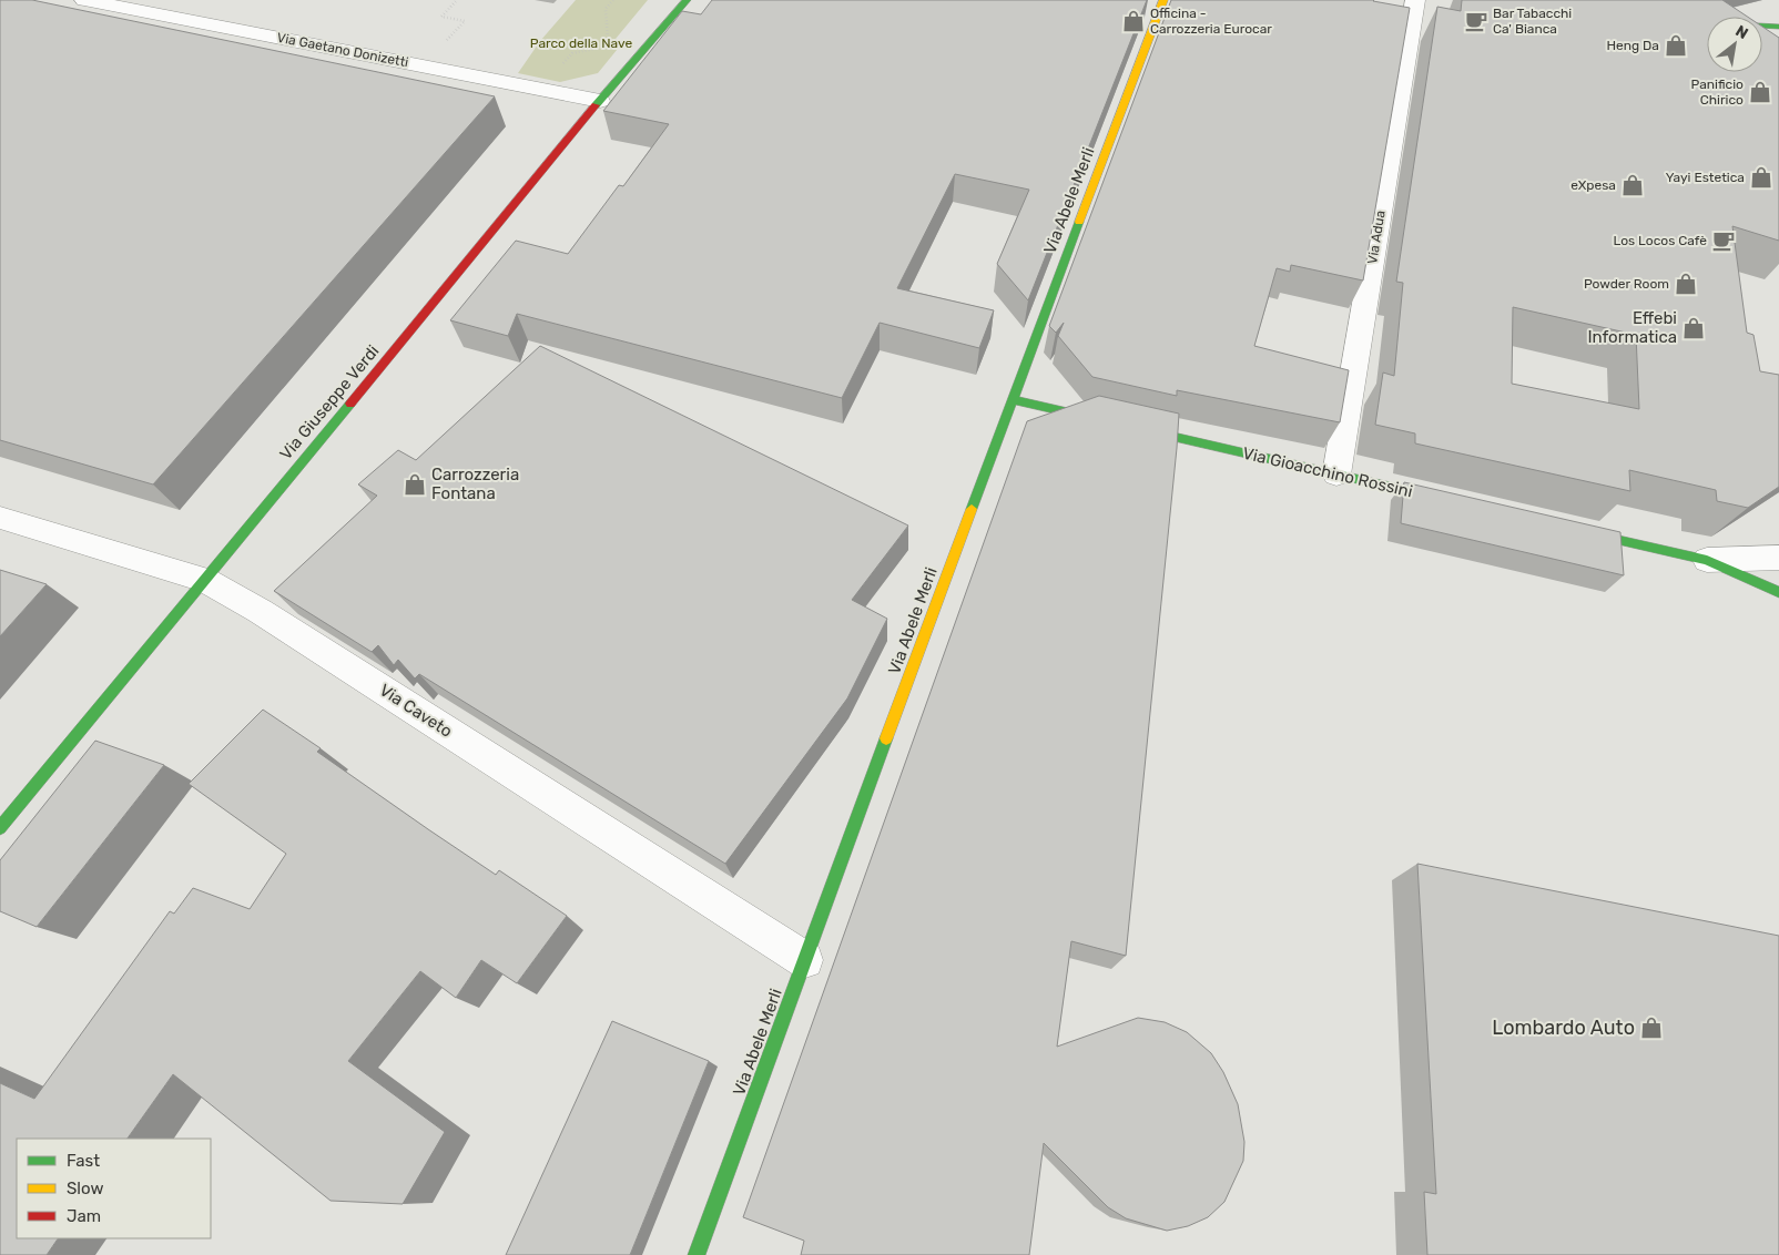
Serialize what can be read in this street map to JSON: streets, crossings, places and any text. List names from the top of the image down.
{
  "streets": {
    "street": [
      "Via Gaetano Donizetti",
      "Via Abele Merli",
      "Via Adua",
      "Via Giuseppe Verdi",
      "Via Gioacchino Rossini",
      "Via Caveto"
    ]
  },
  "crossings": [
    ["Via Gaetano Donizetti", "Via Giuseppe Verdi"],
    ["Via Abele Merli", "Via Gioacchino Rossini"],
    ["Via Abele Merli", "Via Caveto"],
    ["Via Adua", "Via Gioacchino Rossini"],
    ["Via Giuseppe Verdi", "Via Caveto"]
  ],
  "parks": ["Parco della Nave"],
  "places": {
    "shop": [
      "Officina - Carrozzeria Eurocar",
      "Heng Da",
      "Panificio Chirico",
      "Yayi Estetica",
      "eXpesa",
      "Powder Room",
      "Effebi Informatica",
      "Carrozzeria Fontana",
      "Lombardo Auto"
    ],
    "cafe": ["Bar Tabacchi Ca' Bianca", "Los Locos Cafè"]
  },
  "legend": ["Fast", "Slow", "Jam"],
  "north": "top right"
}
